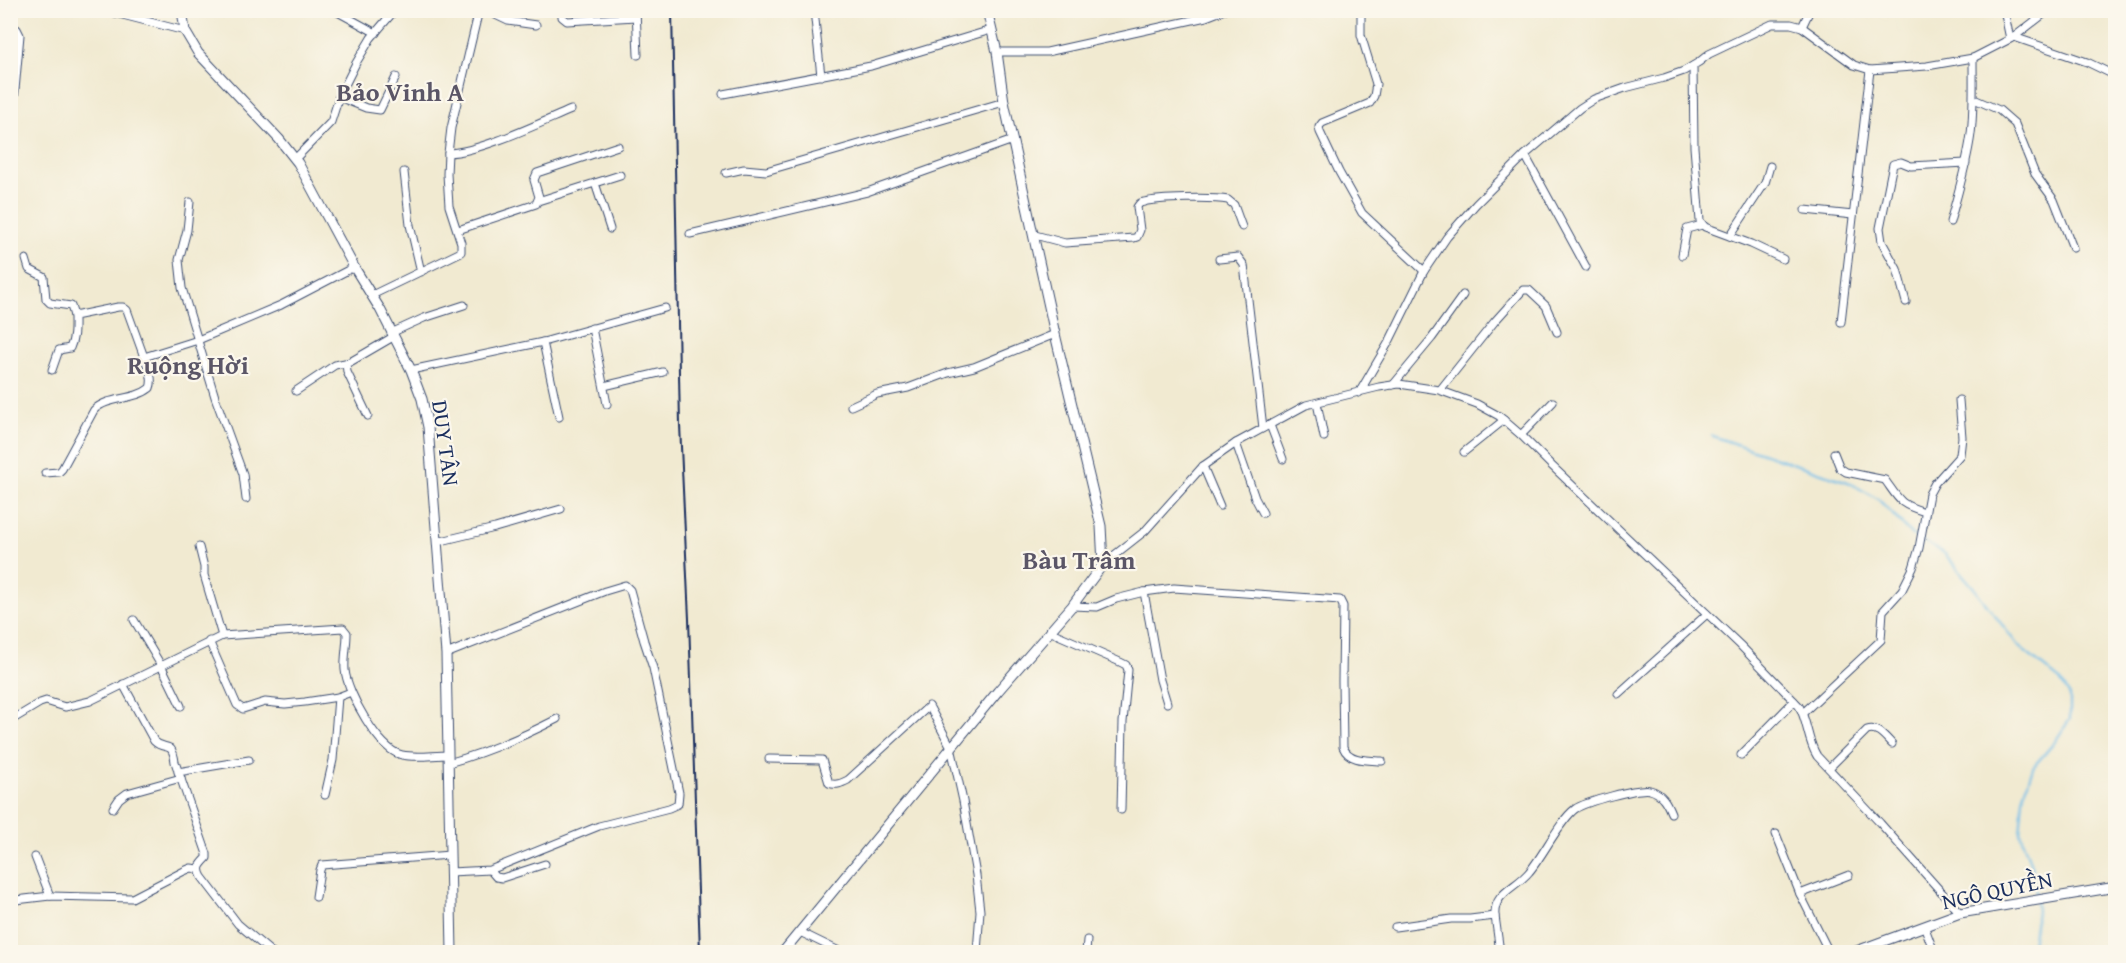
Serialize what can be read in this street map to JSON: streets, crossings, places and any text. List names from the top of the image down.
{
  "streets": {
    "street": ["DUY TÂN", "NGÔ QUYỀN"]
  },
  "districts": ["Bảo Vinh A", "Ruộng Hời", "Bàu Trâm"]
}
